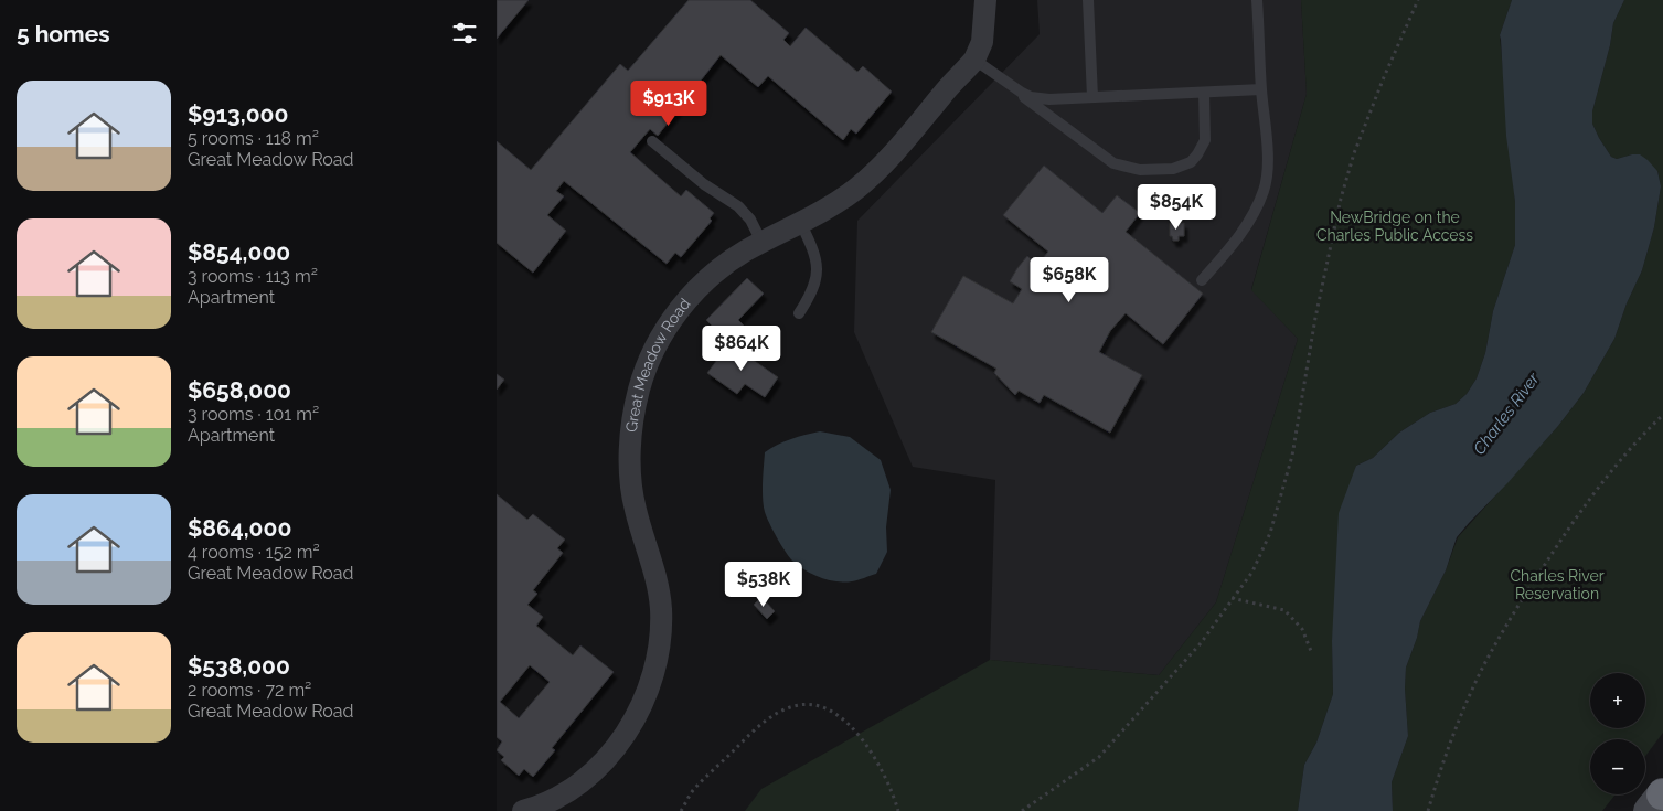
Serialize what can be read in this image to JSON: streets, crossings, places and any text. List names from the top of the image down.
{
  "streets": {
    "street": ["Great Meadow Road"]
  },
  "water": ["Charles River"],
  "parks": ["NewBridge on the Charles Public Access", "Charles River Reservation"],
  "page": {
    "heading": "5 homes",
    "list": [
      {
        "name": "$913,000",
        "note": "5 rooms · 118 m² · Great Meadow Road"
      },
      {
        "name": "$854,000",
        "note": "3 rooms · 113 m² · Apartment"
      },
      {
        "name": "$658,000",
        "note": "3 rooms · 101 m² · Apartment"
      },
      {
        "name": "$864,000",
        "note": "4 rooms · 152 m² · Great Meadow Road"
      },
      {
        "name": "$538,000",
        "note": "2 rooms · 72 m² · Great Meadow Road"
      }
    ],
    "price": [
      "$913K",
      "$854K",
      "$658K",
      "$864K",
      "$538K"
    ],
    "map_buttons": ["+", "−"]
  }
}
